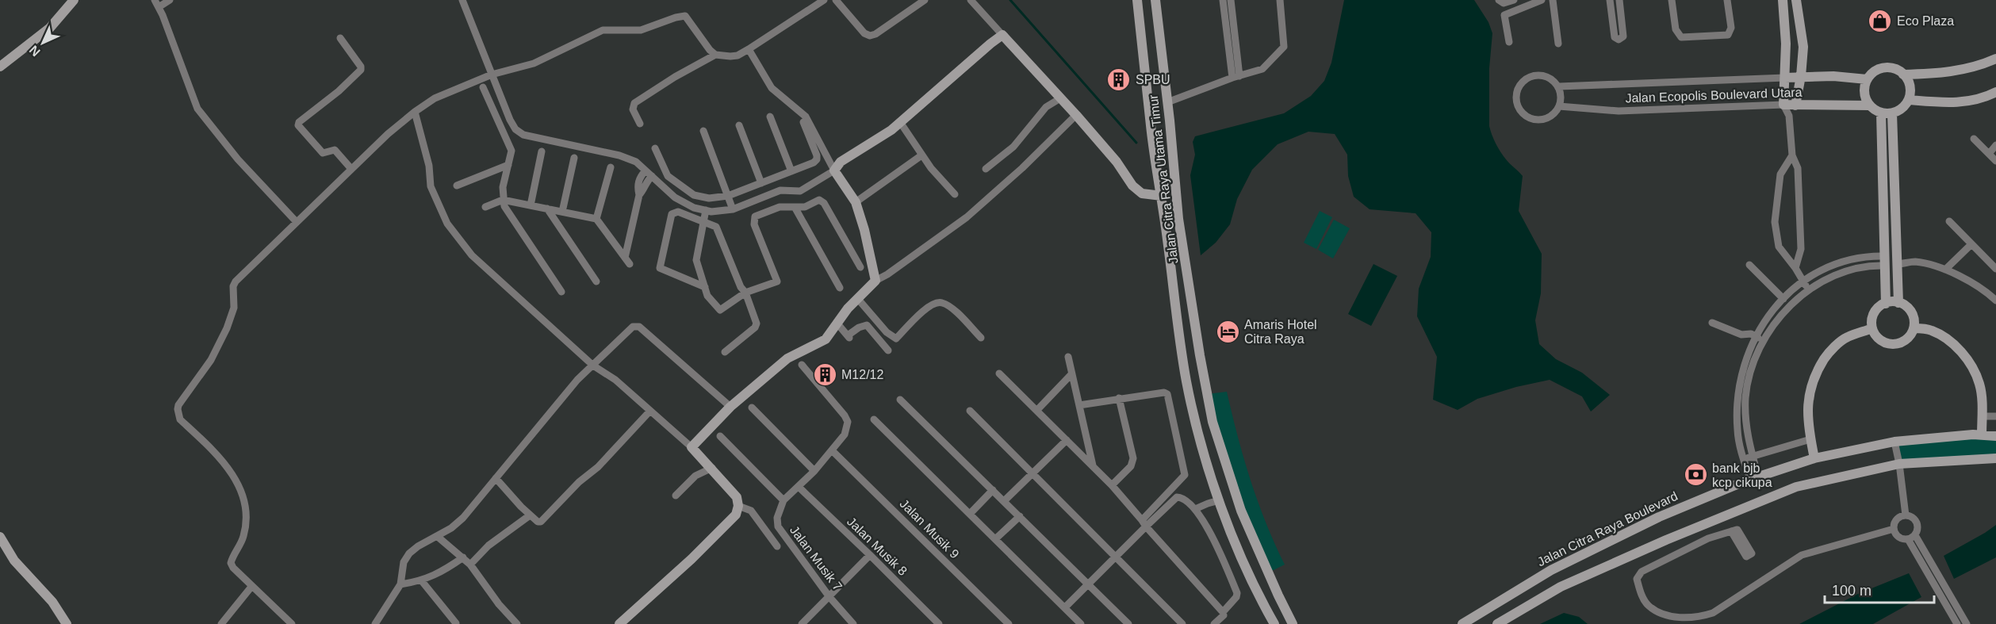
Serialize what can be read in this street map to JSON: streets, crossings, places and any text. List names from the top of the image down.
{
  "streets": {
    "street": [
      "Jalan Ecopolis Boulevard Utara",
      "Jalan Citra Raya Utama Timur",
      "Jalan Musik 9",
      "Jalan Citra Raya Boulevard",
      "Jalan Musik 8",
      "Jalan Musik 7"
    ]
  },
  "places": {
    "shop": ["Eco Plaza"],
    "building": ["SPBU", "M12/12"],
    "hotel": ["Amaris Hotel Citra Raya"],
    "bank": ["bank bjb kcp cikupa"]
  },
  "scale_bar": "100 m",
  "north": "bottom left"
}
